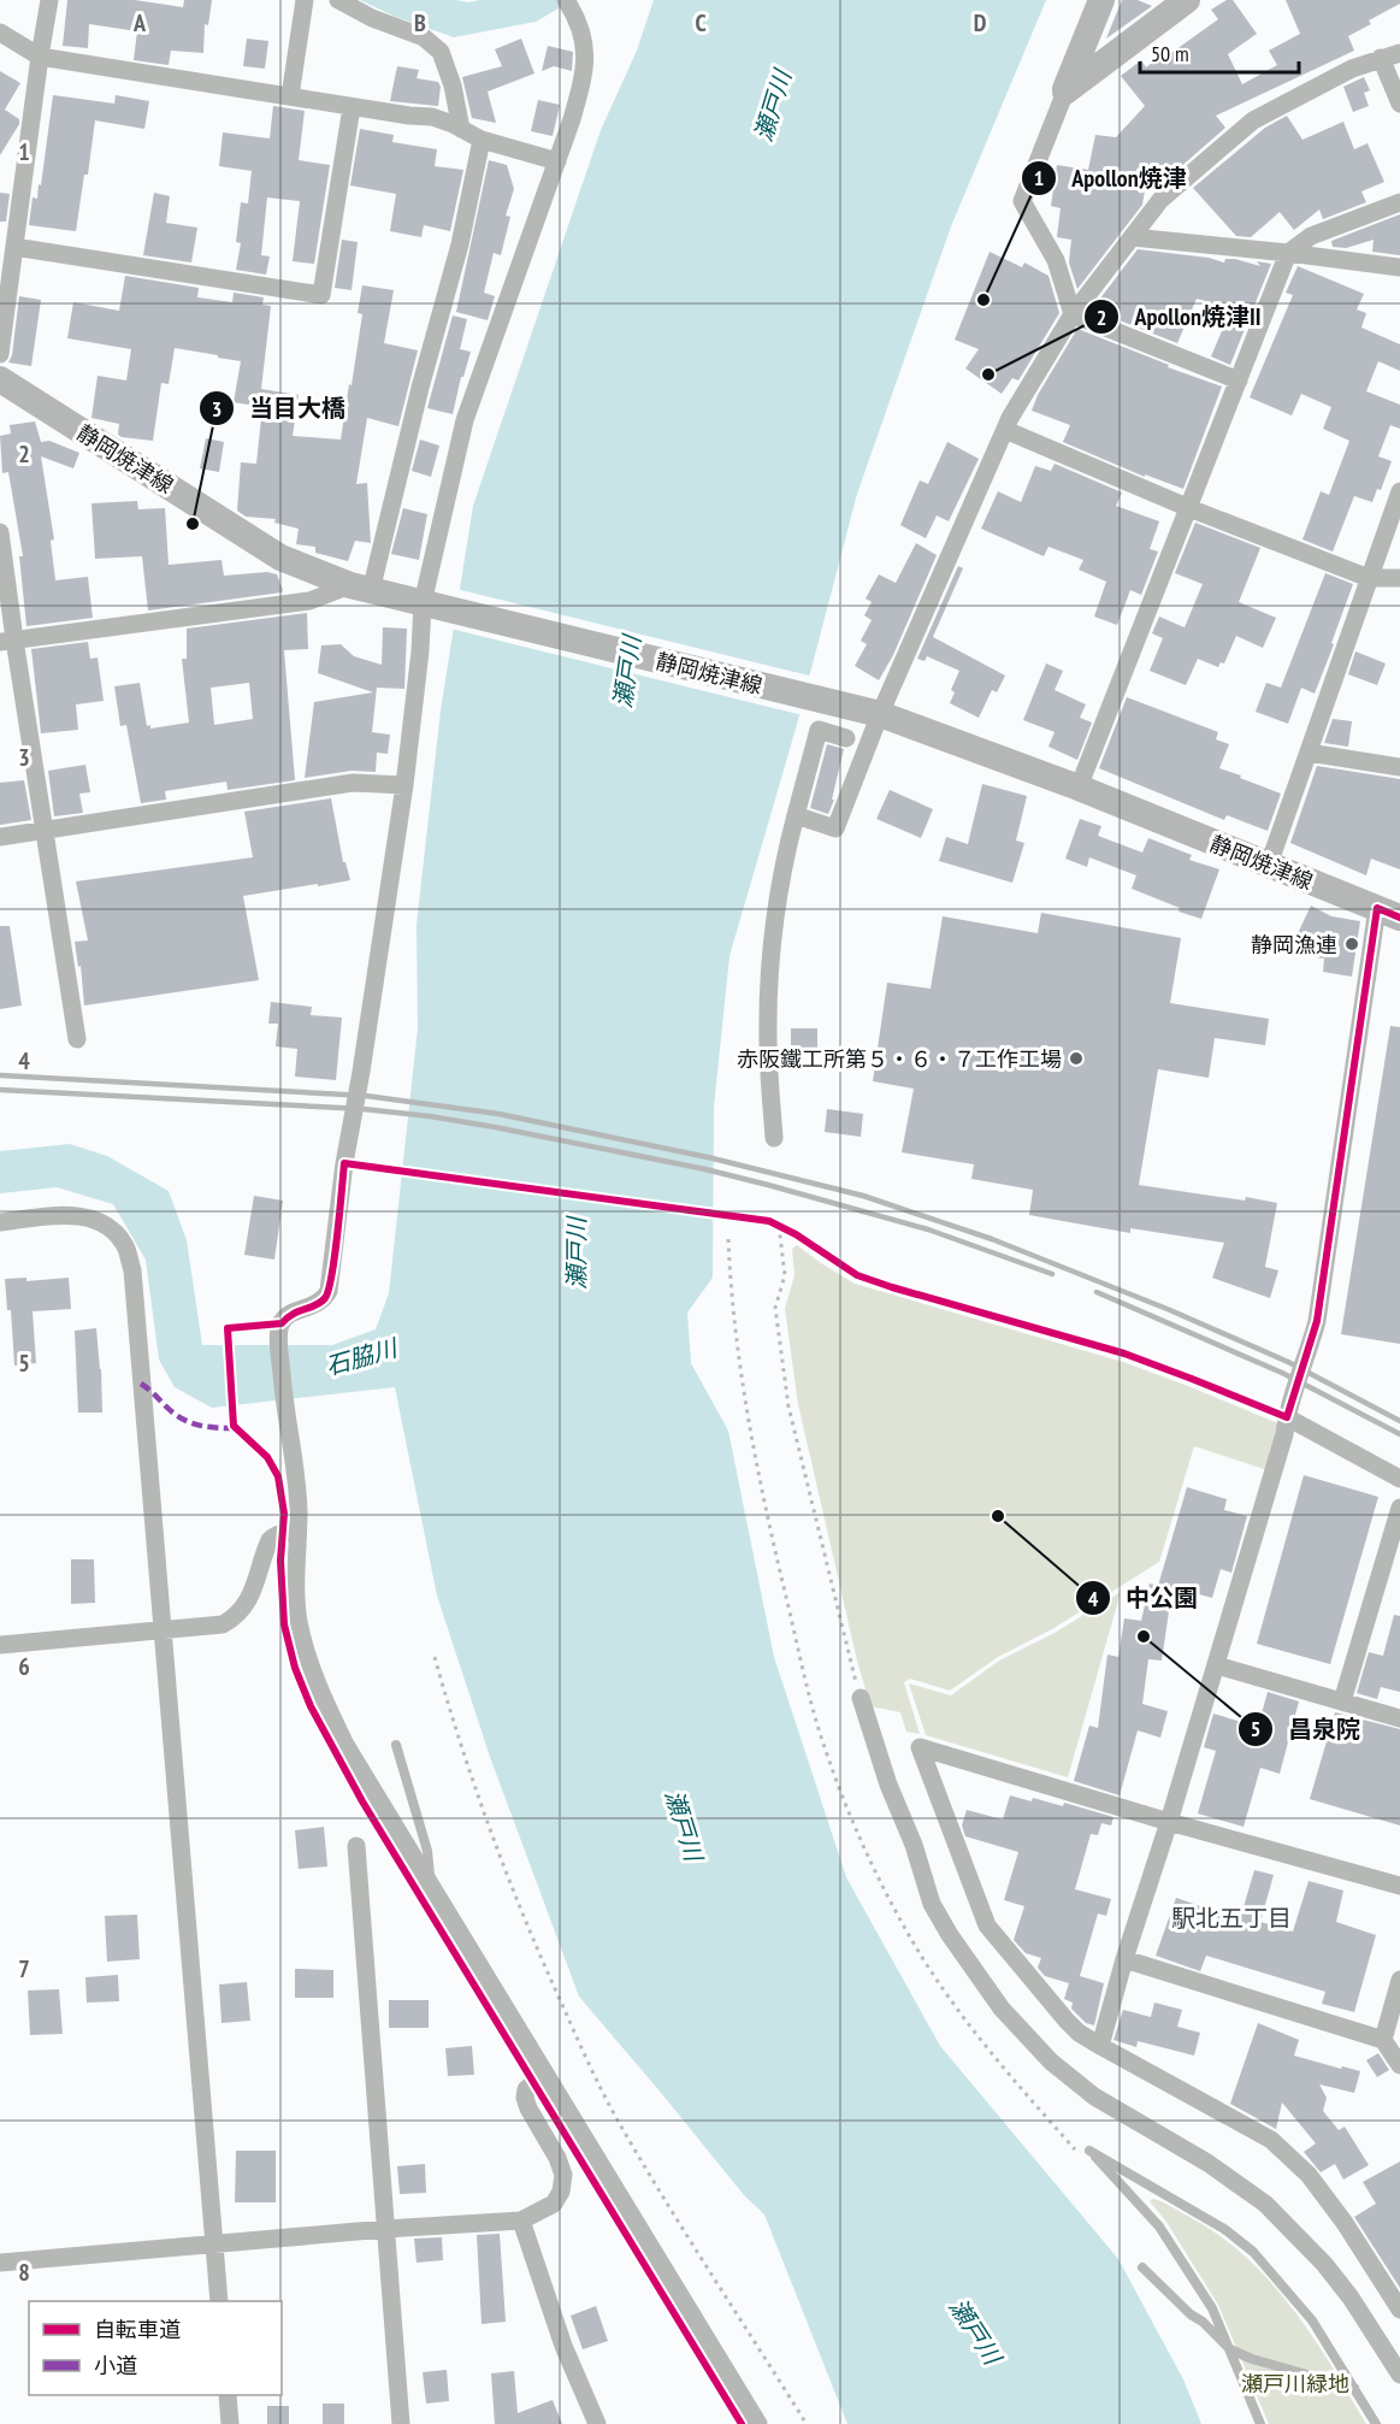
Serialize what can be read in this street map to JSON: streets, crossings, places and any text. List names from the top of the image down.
{
  "streets": {
    "main road": ["静岡焼津線"]
  },
  "districts": ["駅北五丁目"],
  "water": ["瀬戸川", "石脇川"],
  "parks": ["瀬戸川緑地"],
  "places": [
    "Apollon焼津",
    "Apollon焼津II",
    "当目大橋",
    "静岡漁連",
    "赤阪鐵工所第５・６・７工作工場",
    "中公園",
    "昌泉院"
  ],
  "legend": ["自転車道", "小道"],
  "scale_bar": "50 m",
  "grid": {
    "columns": [
      "A",
      "B",
      "C",
      "D"
    ],
    "rows": [
      "1",
      "2",
      "3",
      "4",
      "5",
      "6",
      "7",
      "8"
    ]
  }
}
